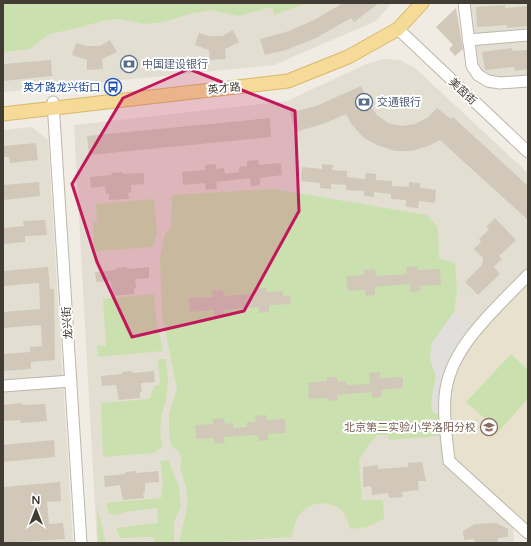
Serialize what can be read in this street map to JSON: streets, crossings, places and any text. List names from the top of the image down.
{
  "streets": {
    "main road": ["英才路"],
    "street": ["美茵街", "龙兴街"]
  },
  "crossings": [
    ["英才路", "美茵街"],
    ["英才路", "龙兴街"]
  ],
  "places": {
    "bank": ["中国建设银行", "交通银行"],
    "bus stop": ["英才路龙兴街口"],
    "school or university": ["北京第二实验小学洛阳分校"]
  },
  "north": "top"
}
